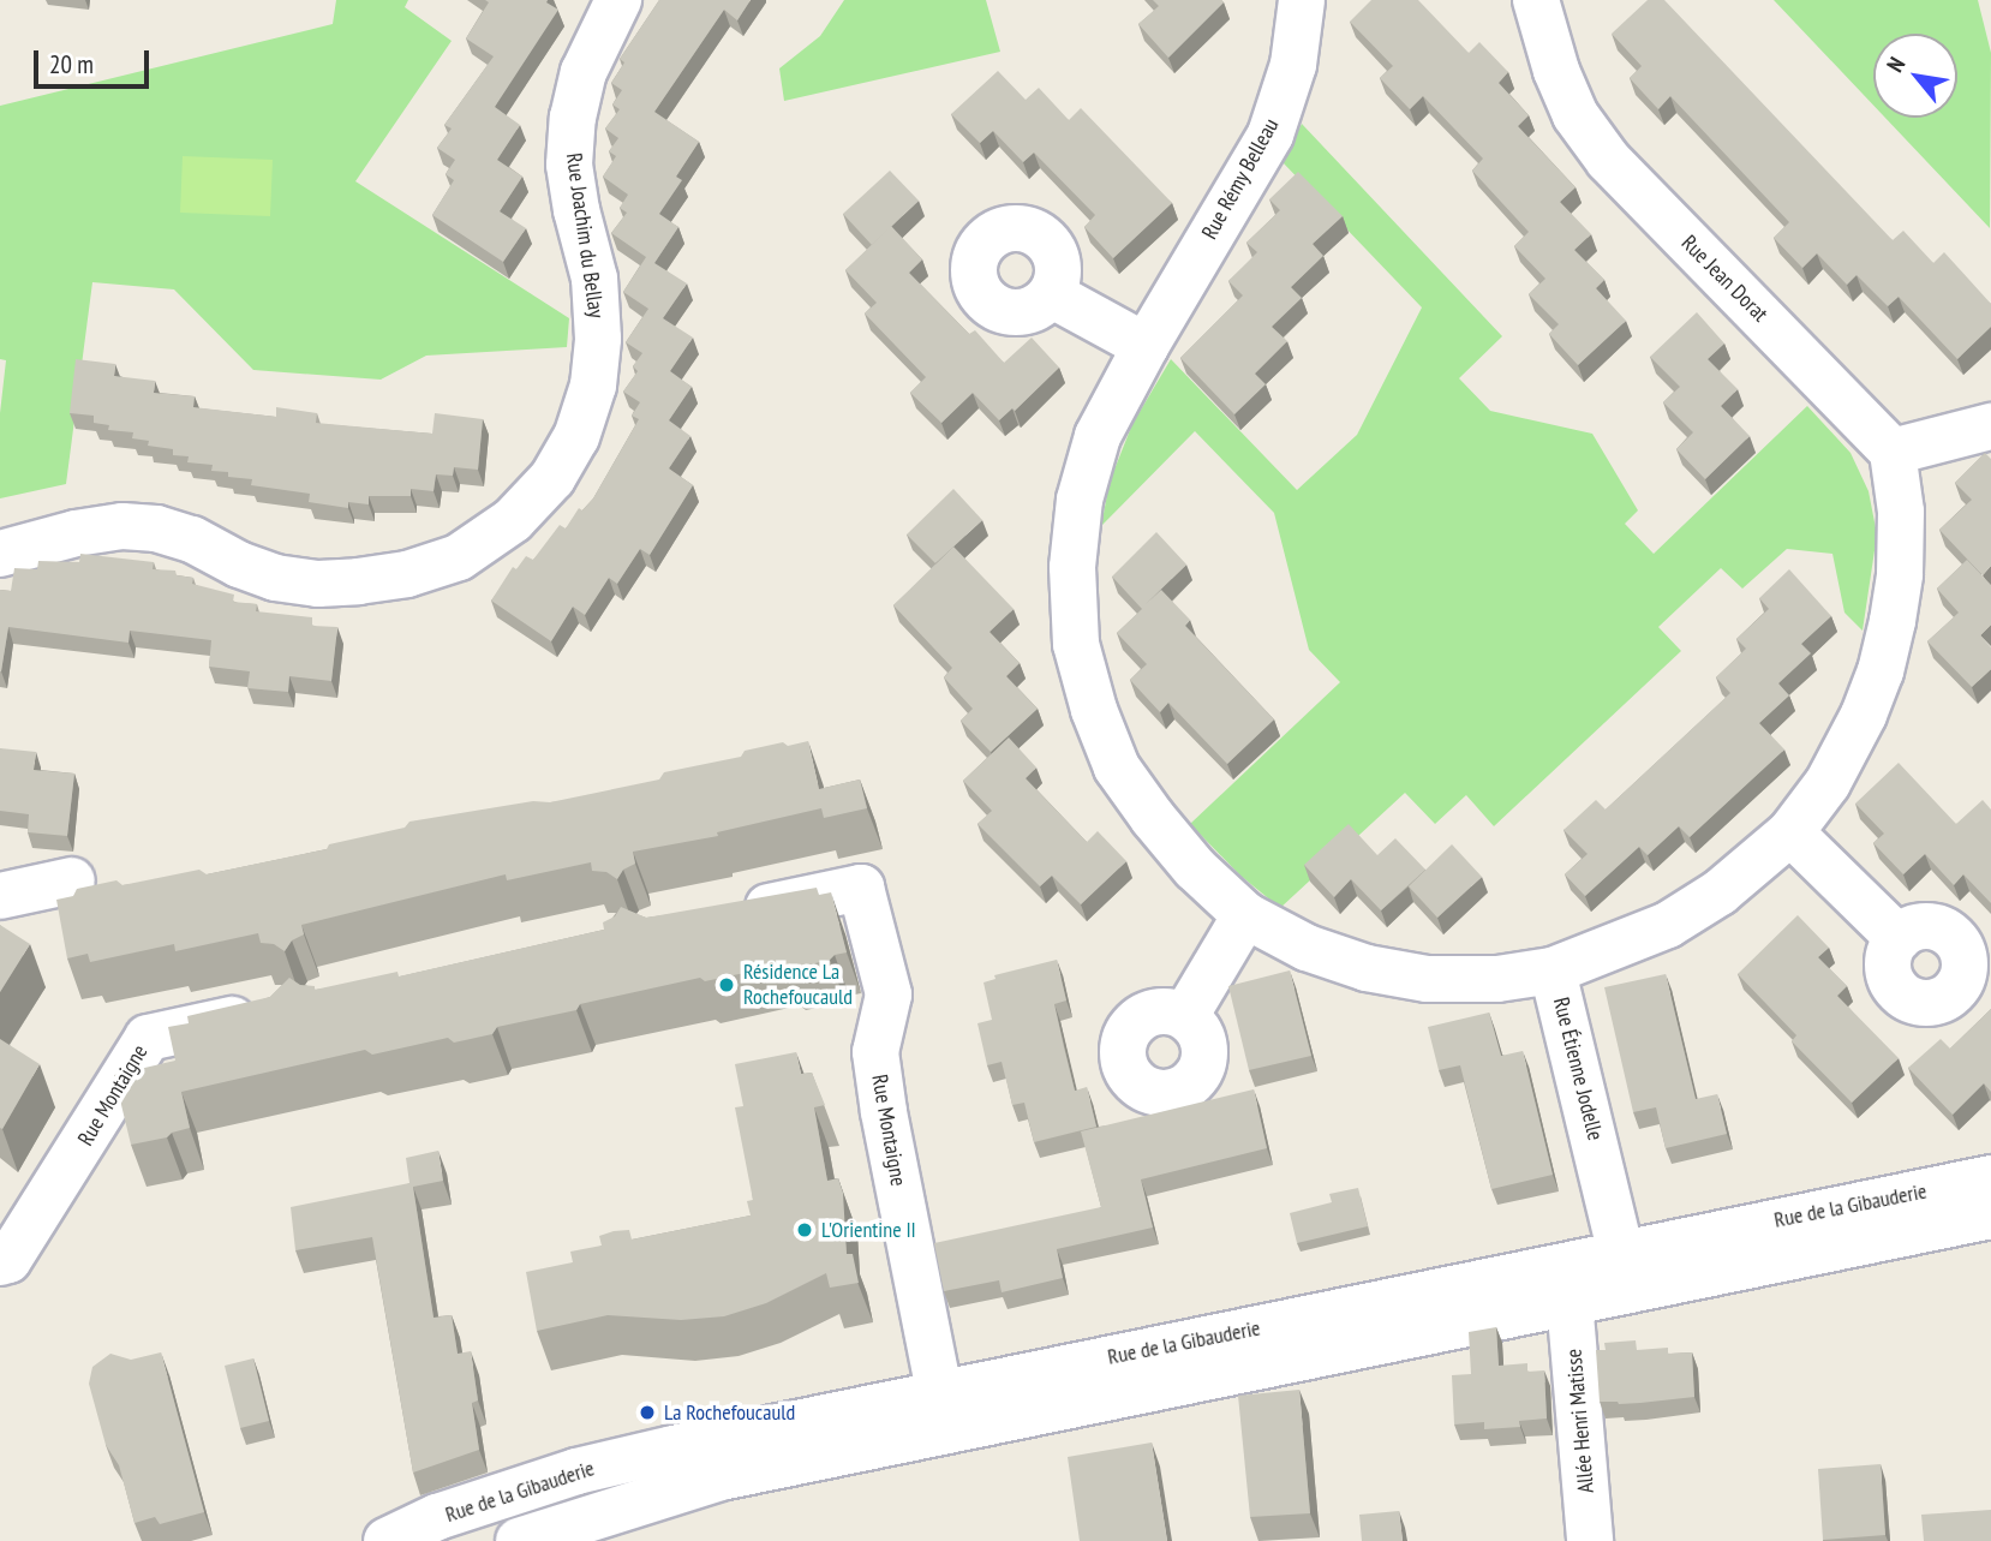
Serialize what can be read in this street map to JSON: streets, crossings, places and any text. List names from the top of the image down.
{
  "streets": {
    "street": [
      "Rue Rémy Belleau",
      "Rue Joachim du Bellay",
      "Rue Jean Dorat",
      "Rue Étienne Jodelle",
      "Rue Montaigne",
      "Rue de la Gibauderie",
      "Allée Henri Matisse"
    ]
  },
  "crossings": [
    ["Rue Rémy Belleau", "Rue Étienne Jodelle"],
    ["Rue Jean Dorat", "Rue Étienne Jodelle"],
    ["Rue Étienne Jodelle", "Rue de la Gibauderie"],
    ["Rue Montaigne", "Rue de la Gibauderie"],
    ["Rue de la Gibauderie", "Allée Henri Matisse"]
  ],
  "places": ["Résidence La Rochefoucauld", "L'Orientine II", "La Rochefoucauld"],
  "scale_bar": "20 m",
  "north": "top left"
}
